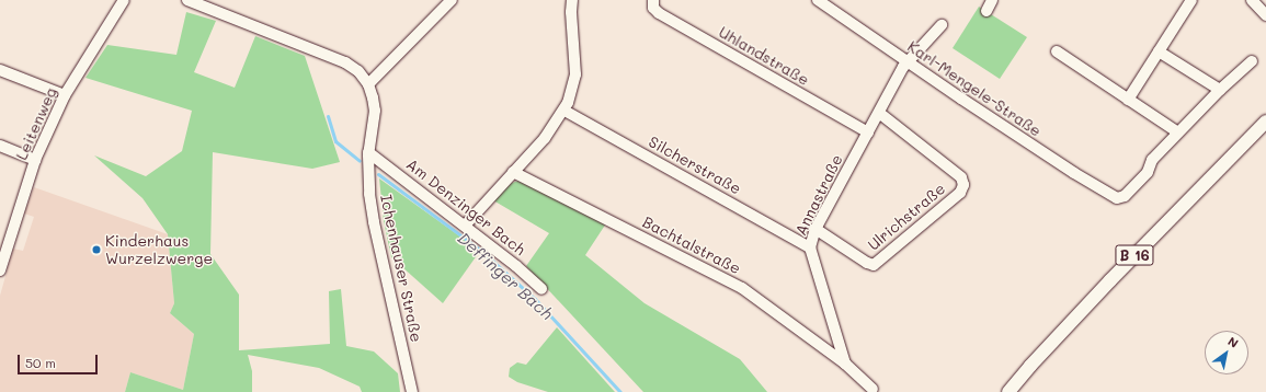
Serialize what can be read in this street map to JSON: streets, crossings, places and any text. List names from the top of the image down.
{
  "streets": {
    "main road": ["B 16"],
    "street": [
      "Uhlandstraße",
      "Karl-Mengele-Straße",
      "Leitenweg",
      "Silcherstraße",
      "Annastraße",
      "Am Denzinger Bach",
      "Ulrichstraße",
      "Bachtalstraße",
      "Ichenhauser Straße"
    ]
  },
  "crossings": [
    ["Uhlandstraße", "Annastraße"],
    ["Karl-Mengele-Straße", "Annastraße"],
    ["Silcherstraße", "Annastraße"],
    ["Annastraße", "Ulrichstraße"],
    ["Annastraße", "Bachtalstraße"],
    ["Am Denzinger Bach", "Ichenhauser Straße"]
  ],
  "water": ["Deffinger Bach"],
  "places": ["Kinderhaus Wurzelzwerge"],
  "scale_bar": "50 m",
  "north": "top right"
}
